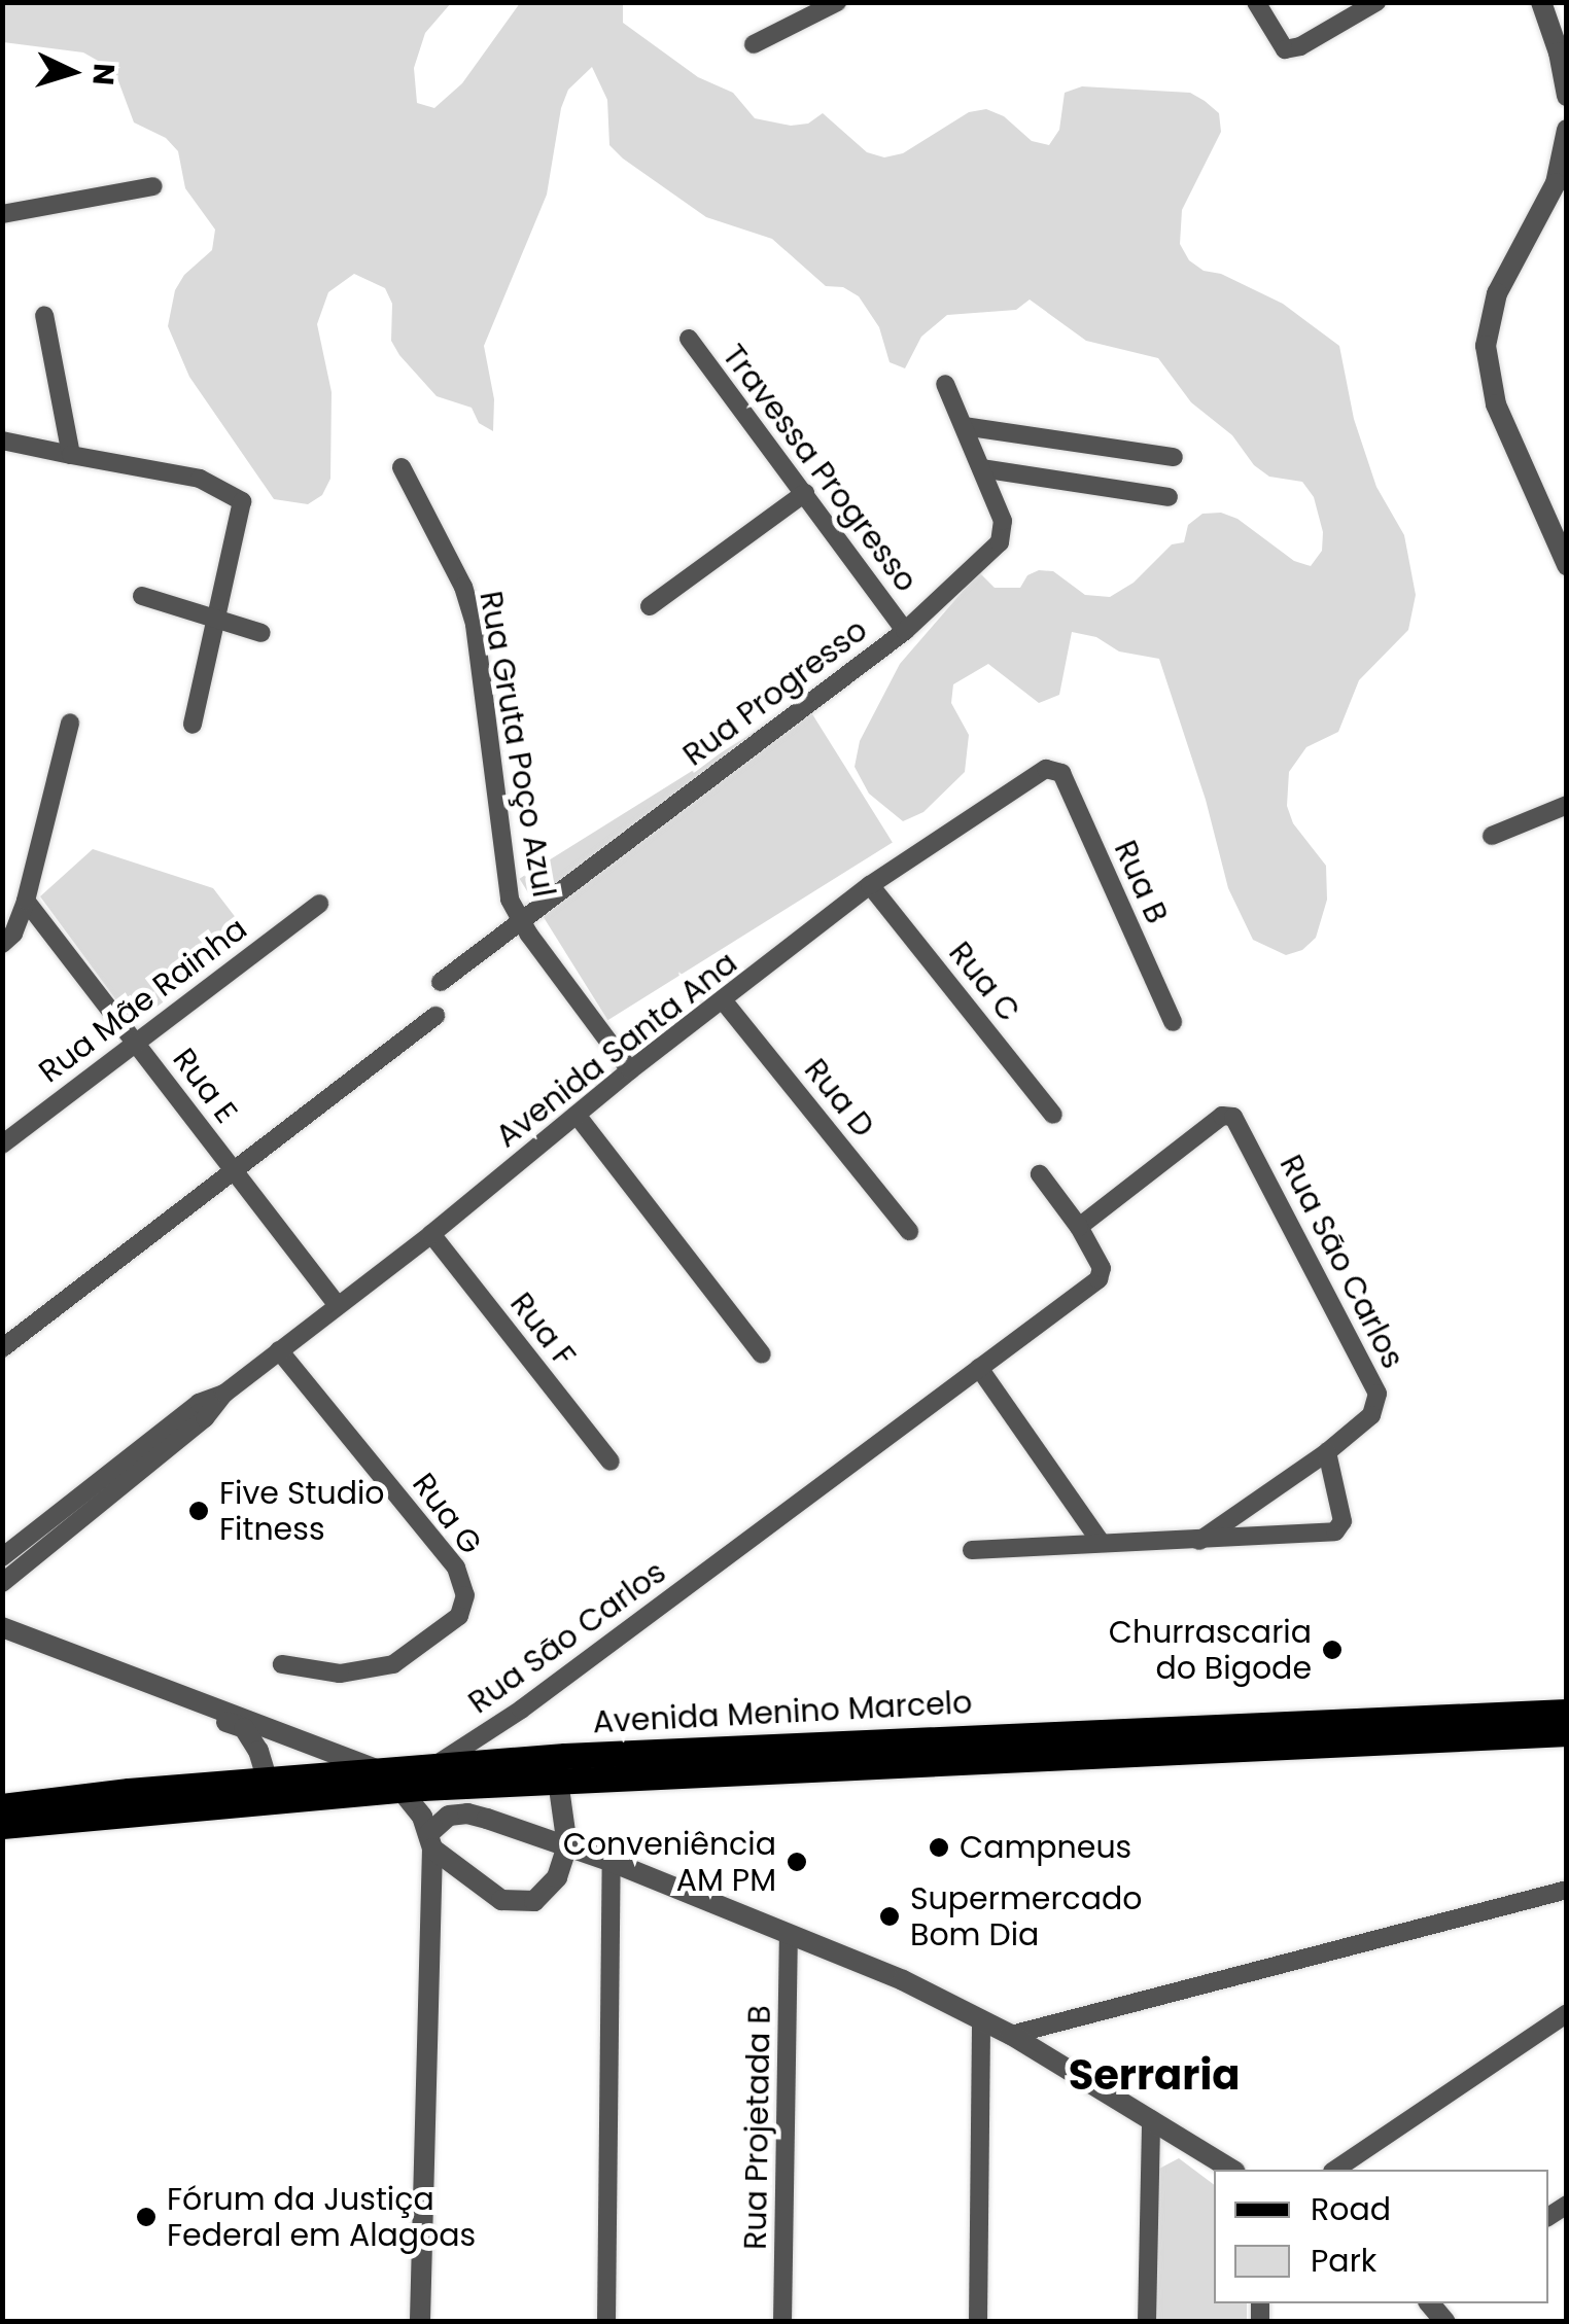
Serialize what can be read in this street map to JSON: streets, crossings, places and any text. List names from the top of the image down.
{
  "streets": {
    "main road": ["Avenida Menino Marcelo"],
    "street": [
      "Travessa Progresso",
      "Rua Progresso",
      "Rua Gruta Poço Azul",
      "Rua B",
      "Rua C",
      "Rua Mãe Rainha",
      "Avenida Santa Ana",
      "Rua E",
      "Rua D",
      "Rua São Carlos",
      "Rua F",
      "Rua G",
      "Rua Projetada B"
    ]
  },
  "crossings": [
    ["Travessa Progresso", "Rua Progresso"],
    ["Rua Progresso", "Rua Gruta Poço Azul"],
    ["Rua Gruta Poço Azul", "Avenida Santa Ana"],
    ["Rua B", "Avenida Santa Ana"],
    ["Rua C", "Avenida Santa Ana"],
    ["Rua Mãe Rainha", "Rua E"],
    ["Avenida Santa Ana", "Rua E"],
    ["Avenida Santa Ana", "Rua D"],
    ["Avenida Santa Ana", "Rua F"],
    ["Avenida Santa Ana", "Rua G"],
    ["Rua São Carlos", "Avenida Menino Marcelo"]
  ],
  "districts": ["Serraria"],
  "places": [
    "Five Studio Fitness",
    "Churrascaria do Bigode",
    "Campneus",
    "Conveniência AM PM",
    "Supermercado Bom Dia",
    "Fórum da Justiça Federal em Alagoas"
  ],
  "legend": ["Road", "Park"],
  "north": "right"
}
